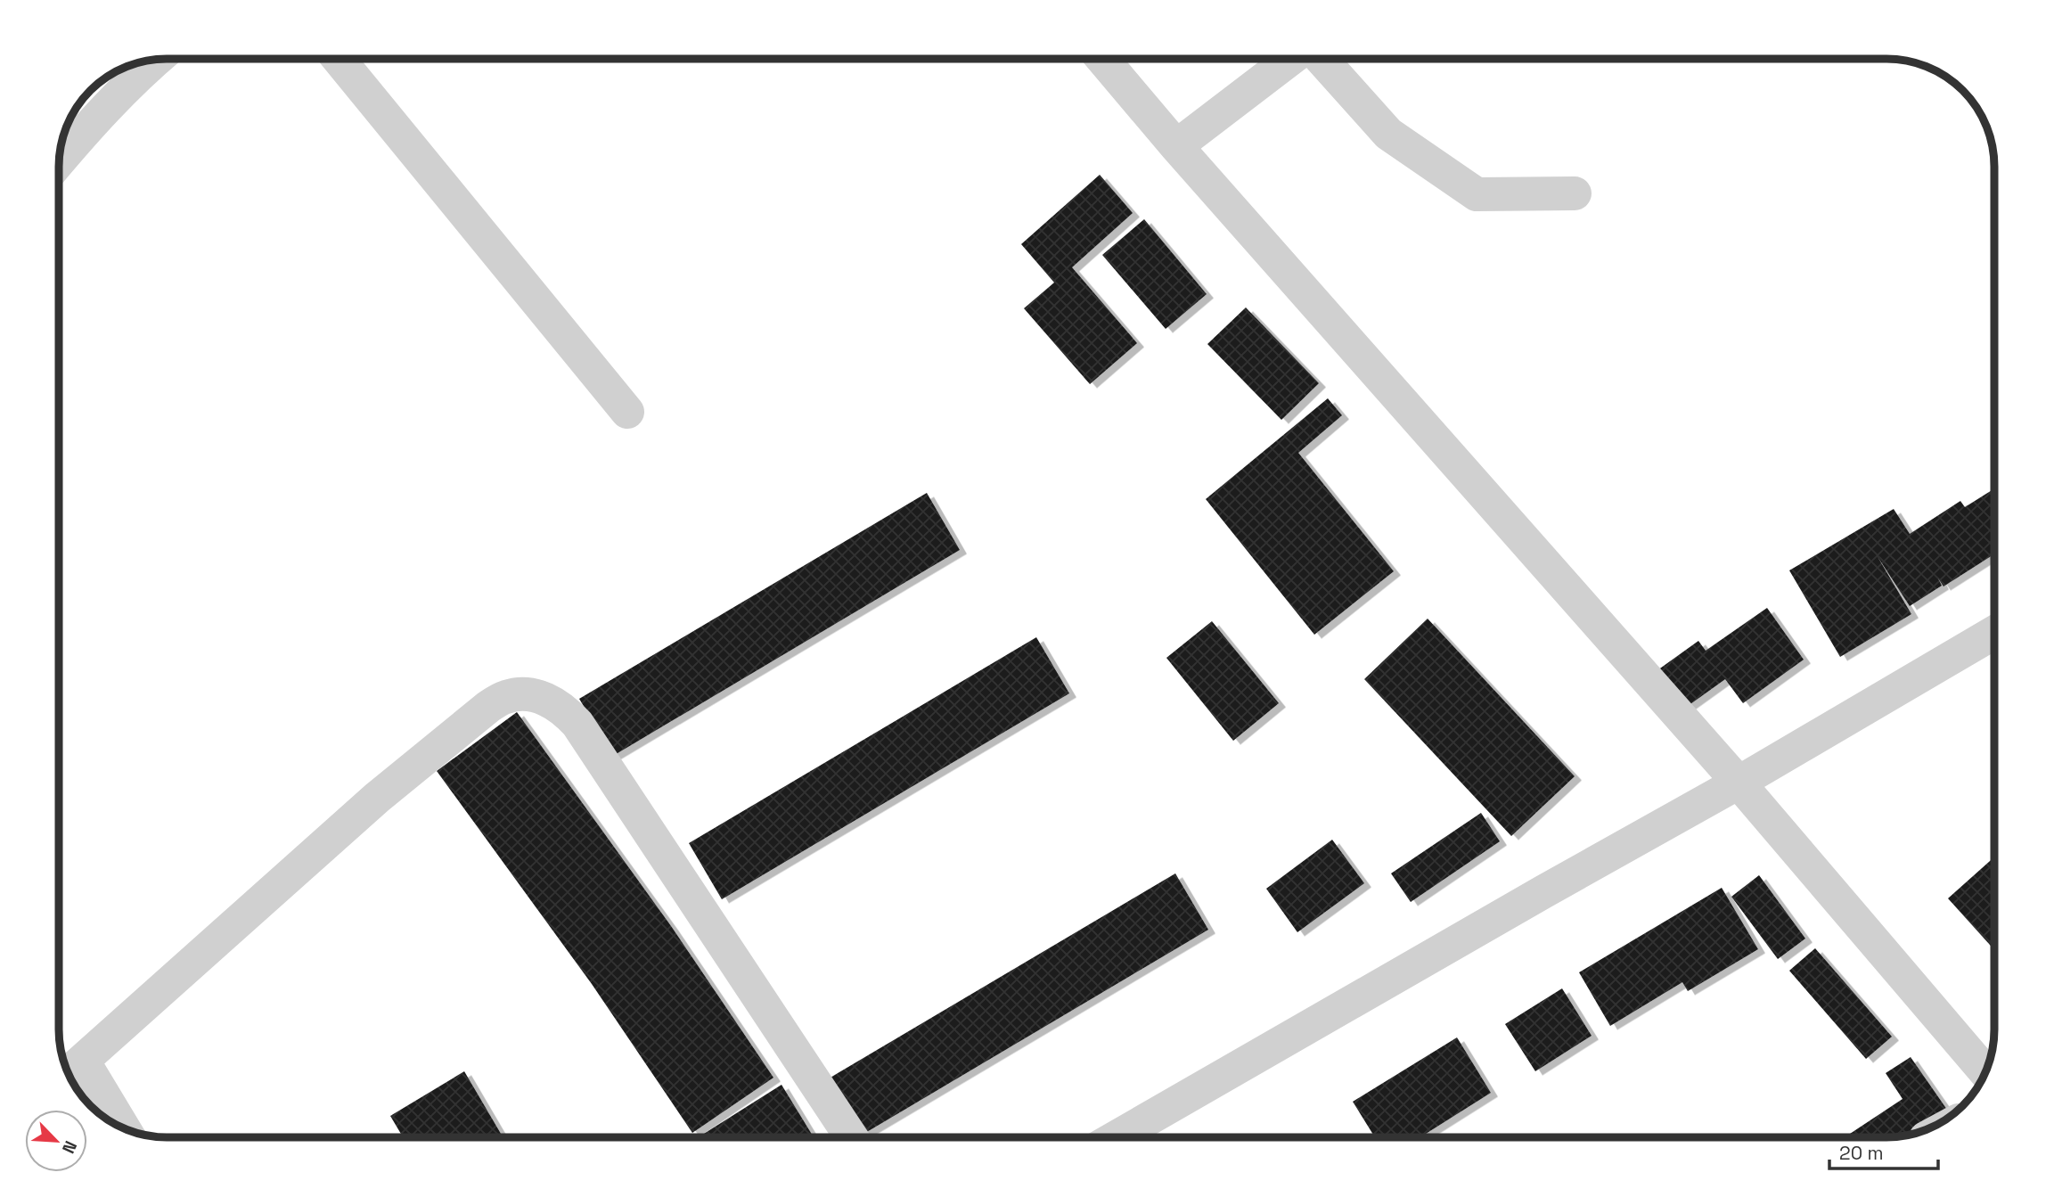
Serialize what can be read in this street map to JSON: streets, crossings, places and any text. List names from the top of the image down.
{
  "scale_bar": "20 m",
  "north": "bottom right"
}
